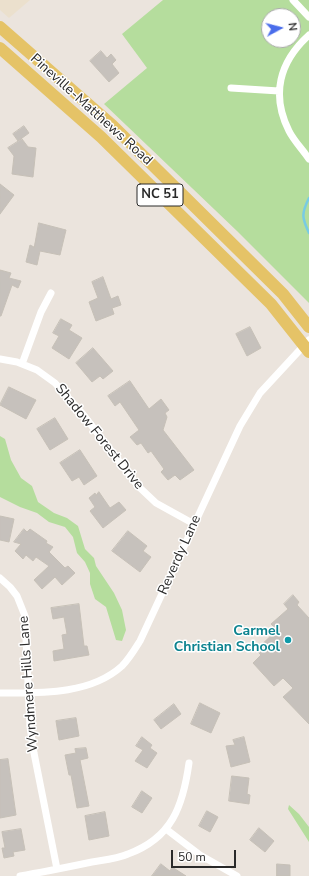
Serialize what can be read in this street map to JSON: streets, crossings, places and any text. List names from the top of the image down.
{
  "streets": {
    "main road": ["Pineville-Matthews Road", "NC 51"],
    "street": ["Shadow Forest Drive", "Reverdy Lane", "Wyndmere Hills Lane"]
  },
  "crossings": [
    ["Pineville-Matthews Road", "Reverdy Lane"],
    ["Shadow Forest Drive", "Reverdy Lane"],
    ["Reverdy Lane", "Wyndmere Hills Lane"]
  ],
  "places": ["Carmel Christian School"],
  "scale_bar": "50 m",
  "north": "right"
}
